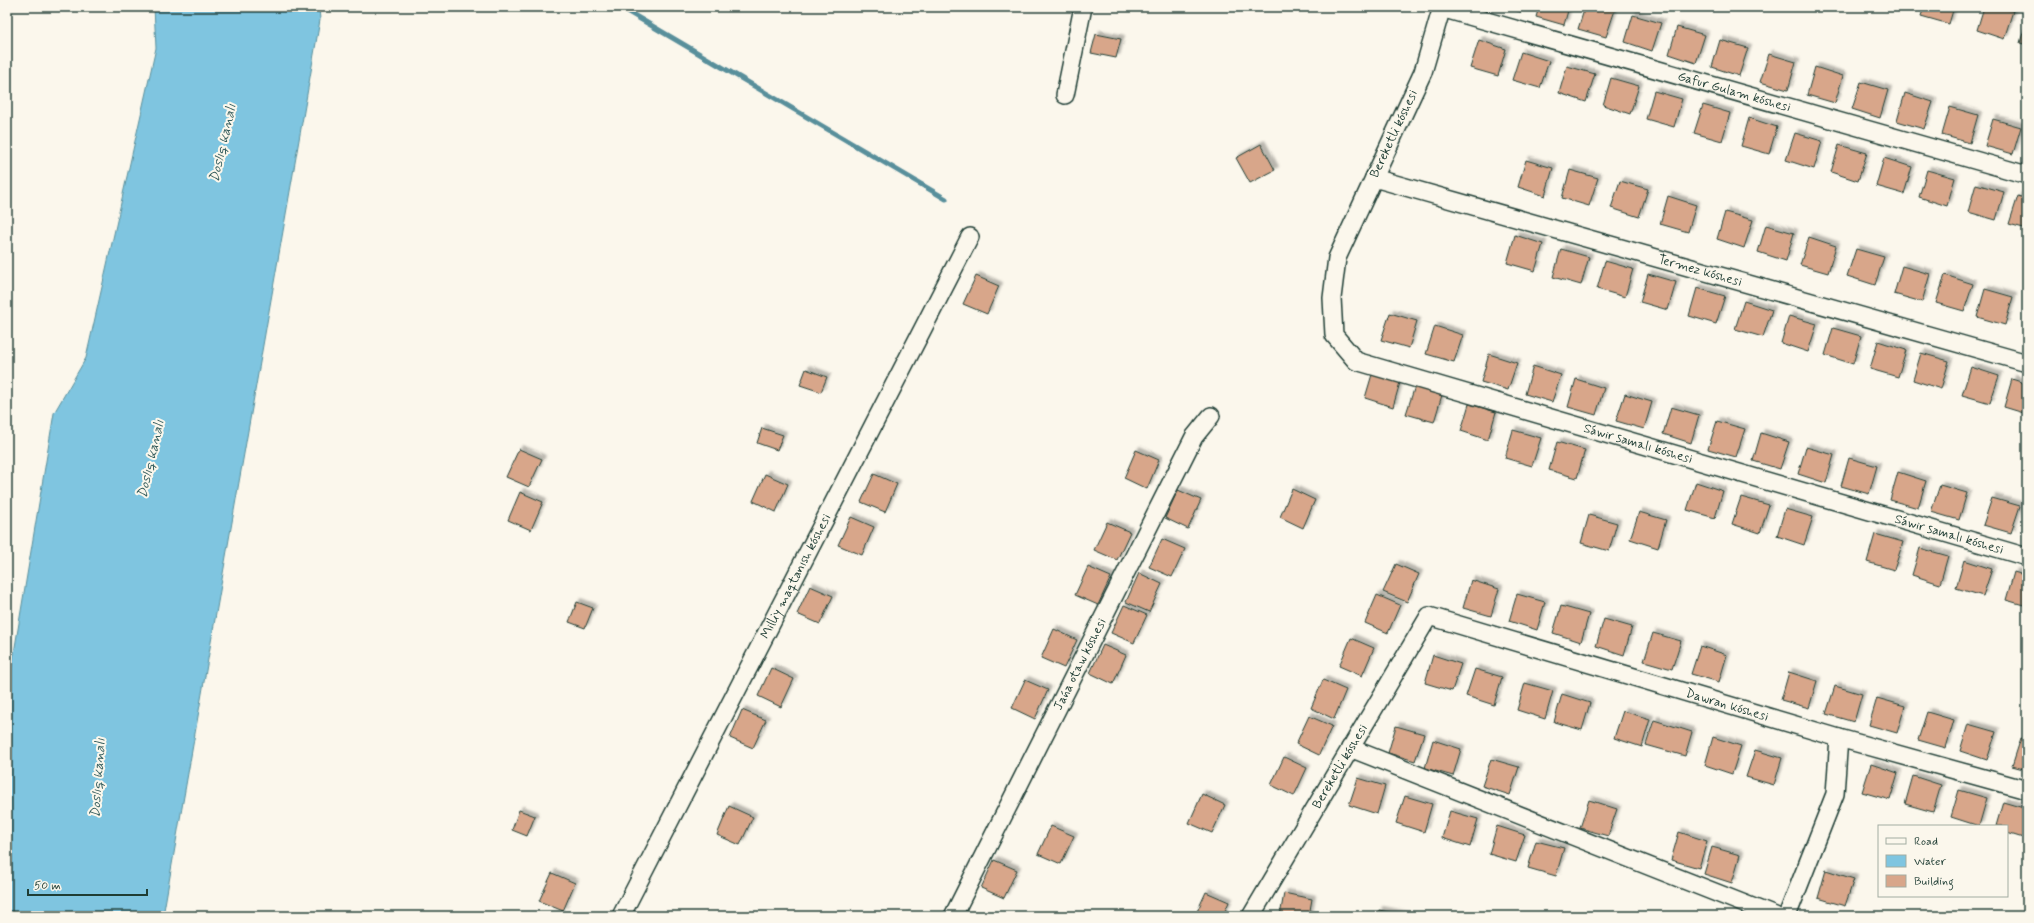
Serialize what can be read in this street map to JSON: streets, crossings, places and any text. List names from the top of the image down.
{
  "streets": {
    "street": [
      "Gafur Gulam kóshesi",
      "Bereketli kóshesi",
      "Termez kóshesi",
      "Sáwir samalı kóshesi",
      "Milliy maqtanısh kóshesi",
      "Jańa otaw kóshesi",
      "Dawran kóshesi"
    ]
  },
  "crossings": [
    ["Gafur Gulam kóshesi", "Bereketli kóshesi"],
    ["Bereketli kóshesi", "Termez kóshesi"],
    ["Bereketli kóshesi", "Sáwir samalı kóshesi"],
    ["Bereketli kóshesi", "Dawran kóshesi"]
  ],
  "water": ["Doslıq kanalı"],
  "legend": ["Road", "Water", "Building"],
  "scale_bar": "50 m"
}
